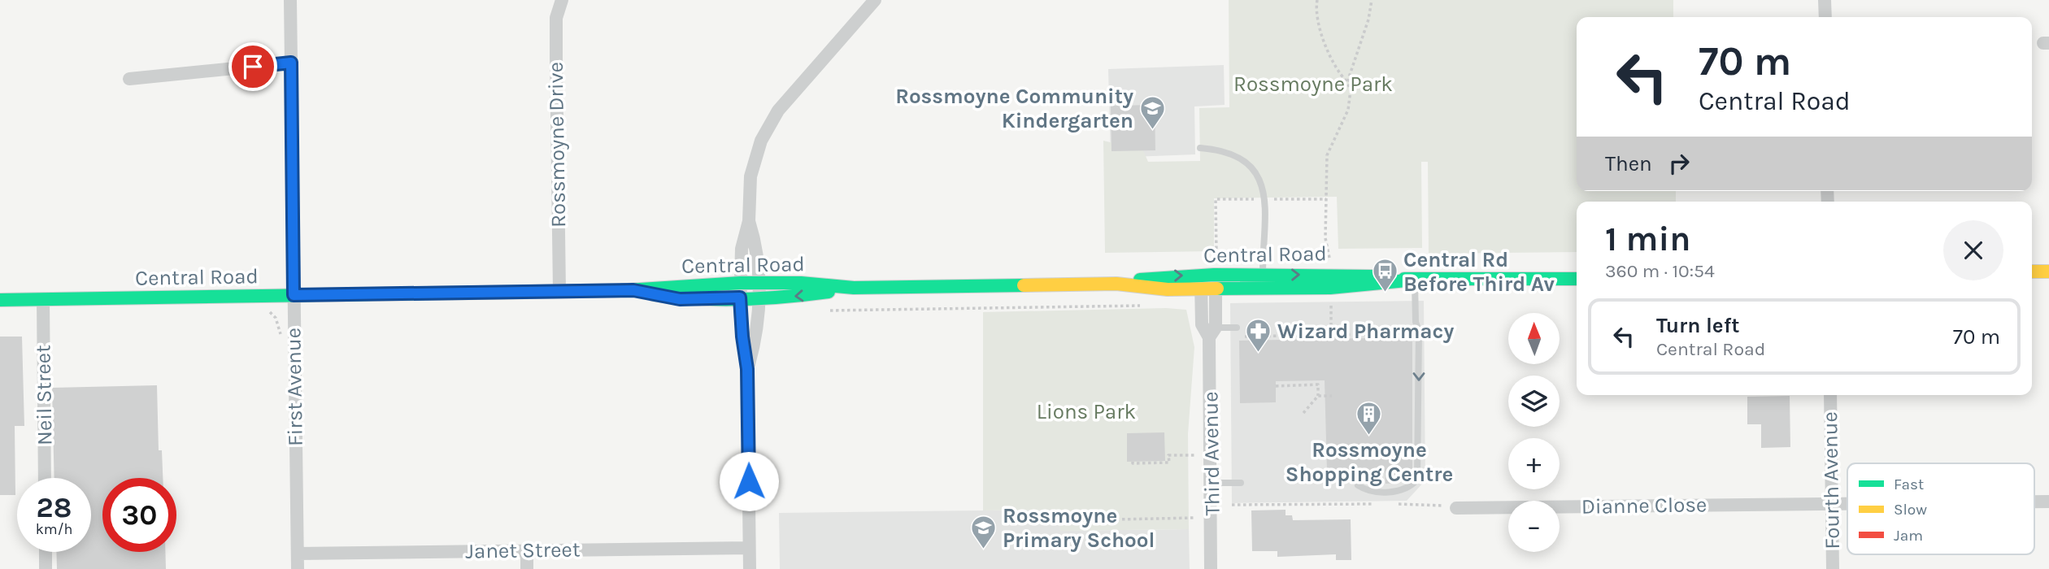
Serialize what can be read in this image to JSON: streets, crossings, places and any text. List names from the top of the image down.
{
  "streets": {
    "street": [
      "Rossmoyne Drive",
      "Central Road",
      "First Avenue",
      "Neil Street",
      "Third Avenue",
      "Fourth Avenue",
      "Dianne Close",
      "Janet Street"
    ]
  },
  "crossings": [
    ["Rossmoyne Drive", "Central Road"],
    ["Central Road", "First Avenue"],
    ["Central Road", "Neil Street"],
    ["Central Road", "Third Avenue"],
    ["First Avenue", "Janet Street"],
    ["Fourth Avenue", "Dianne Close"]
  ],
  "parks": ["Rossmoyne Park", "Lions Park"],
  "places": {
    "school or university": ["Rossmoyne Community Kindergarten", "Rossmoyne Primary School"],
    "bus stop": ["Central Rd Before Third Av"],
    "pharmacy": ["Wizard Pharmacy"],
    "building": ["Rossmoyne Shopping Centre"]
  },
  "legend": ["Fast", "Slow", "Jam"],
  "north": "top",
  "page": {
    "turn": ["70 m", "Central Road"],
    "then": "Then",
    "heading": ["1 min", "360 m · 10:54"],
    "list": [
      {
        "name": "Turn left",
        "note": "Central Road",
        "value": "70 m"
      }
    ],
    "map_buttons": ["+", "−"],
    "speed": "28 km/h",
    "limit": "30"
  }
}
